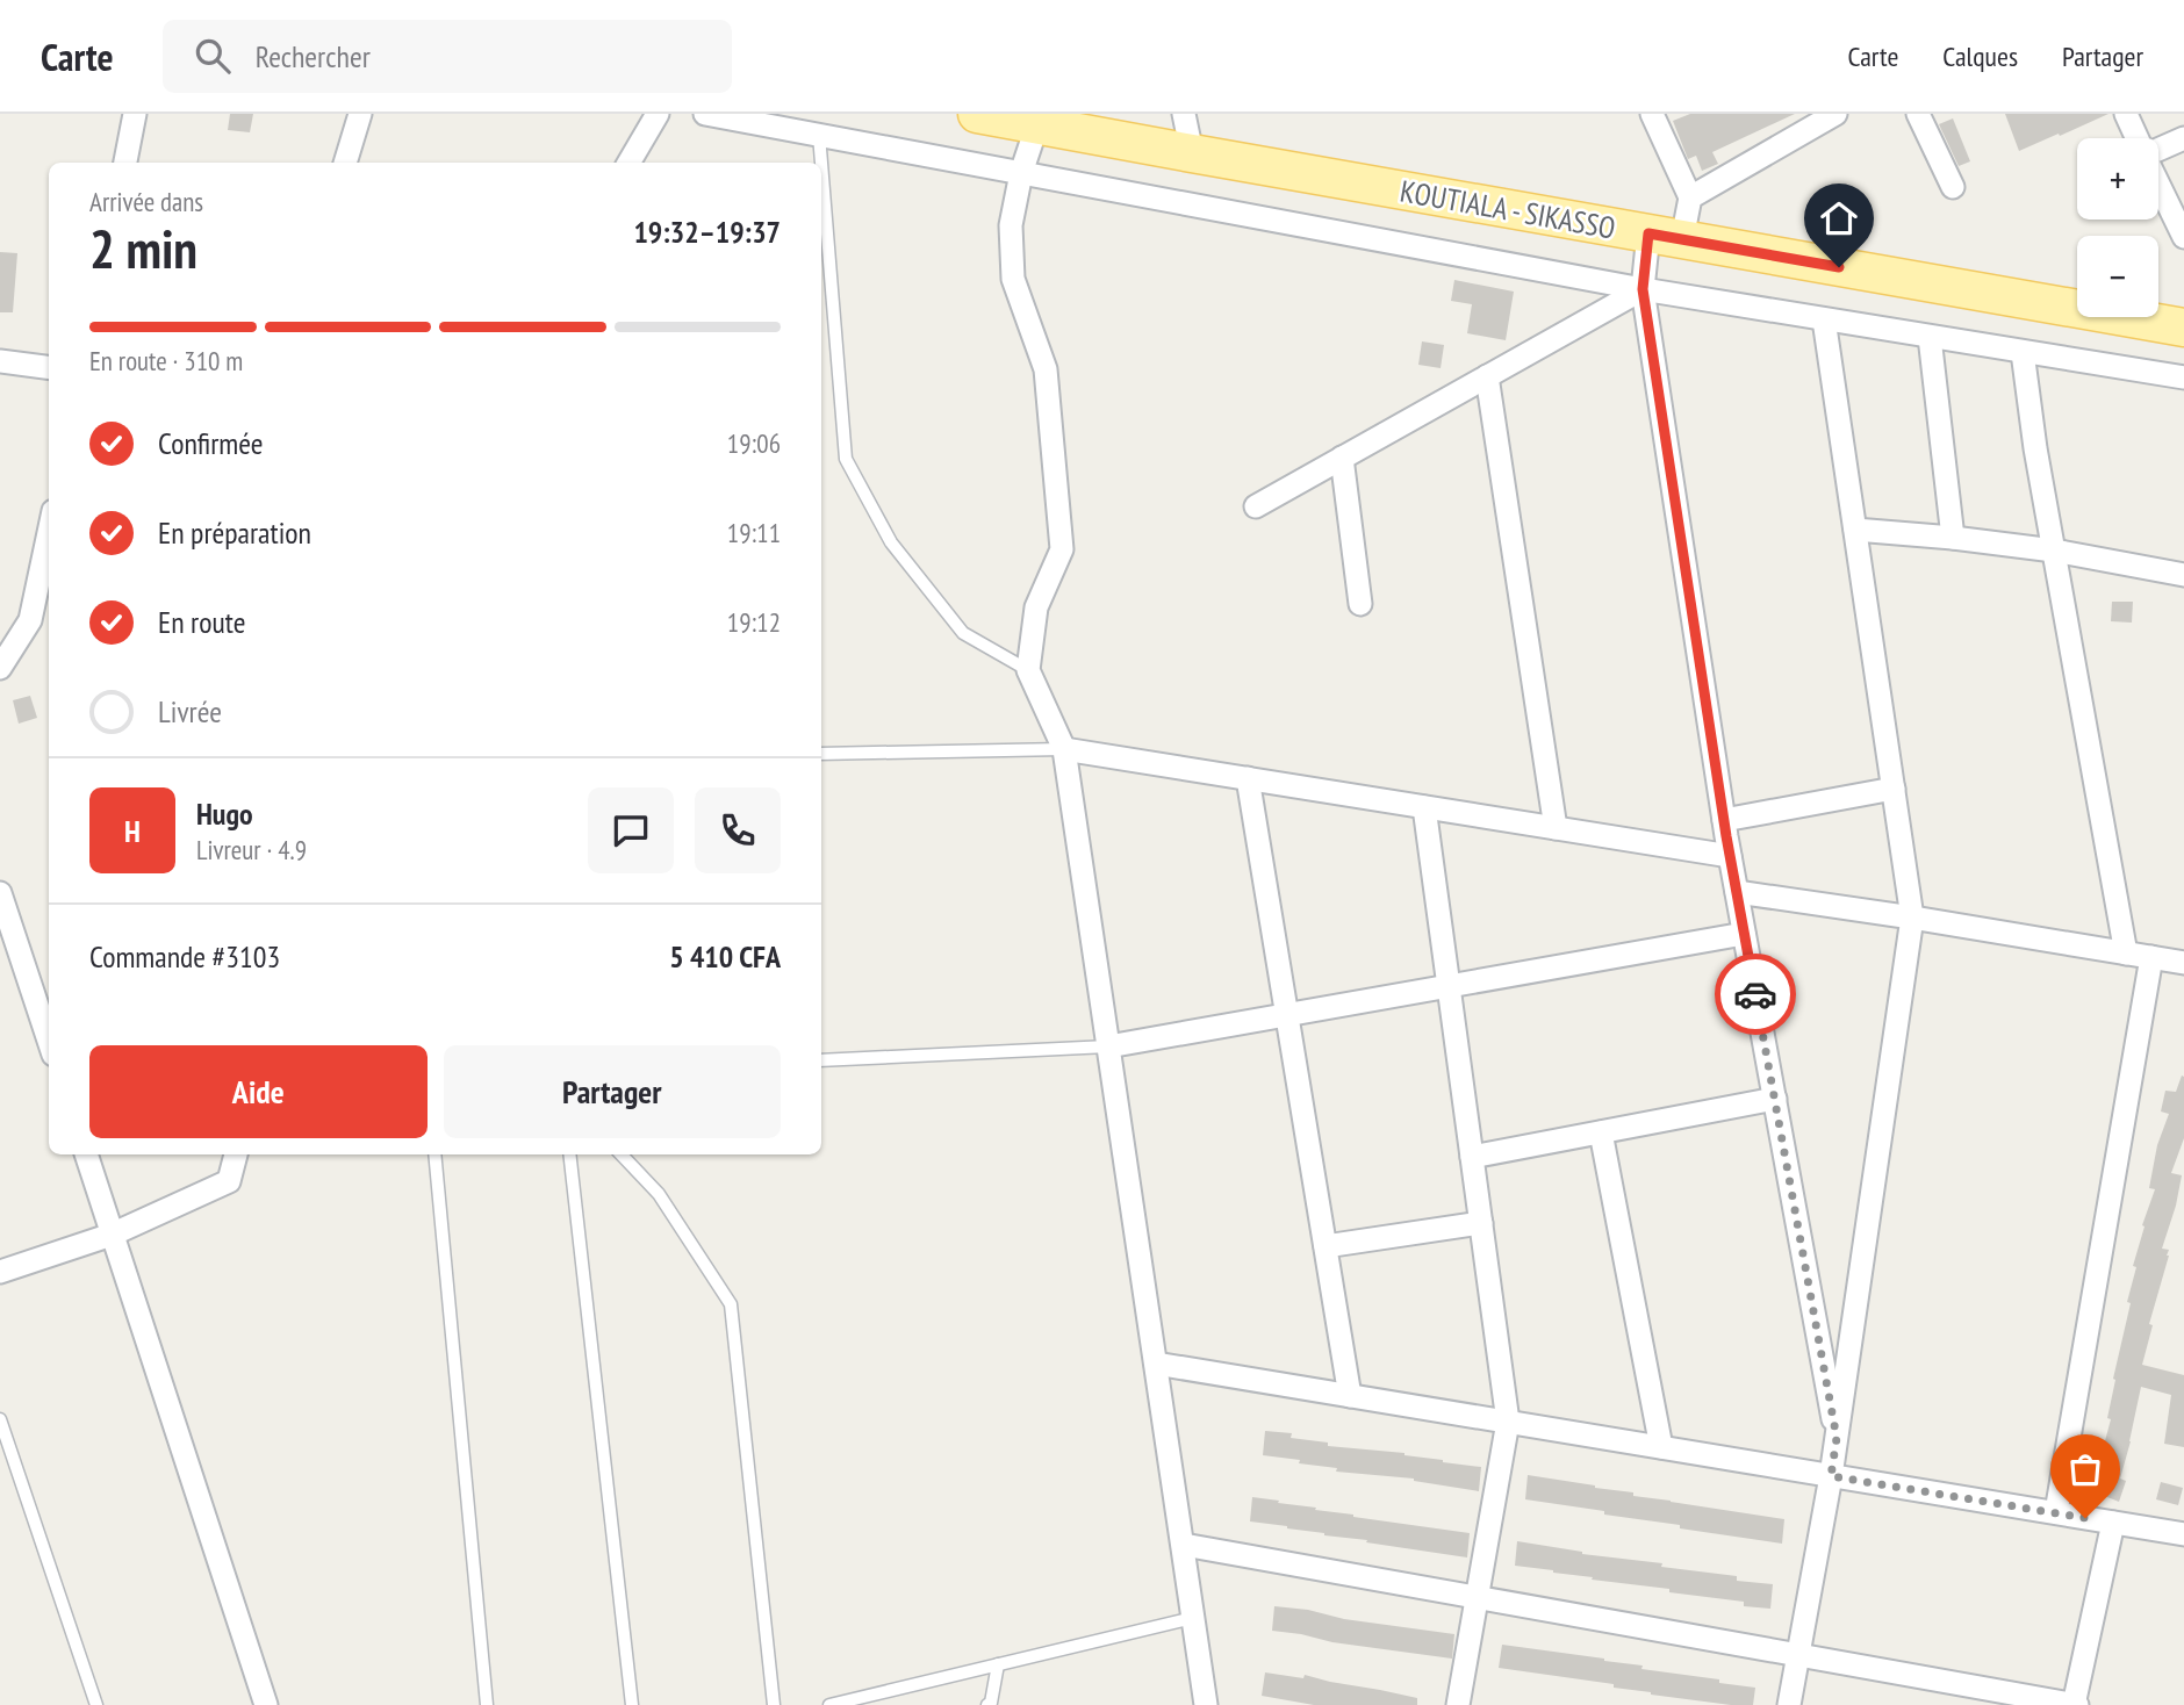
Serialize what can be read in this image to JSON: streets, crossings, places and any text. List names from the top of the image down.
{
  "streets": {
    "main road": ["KOUTIALA - SIKASSO"]
  },
  "page": {
    "header": "Carte",
    "search": "Rechercher",
    "nav": ["Carte", "Calques", "Partager"],
    "map_buttons": ["+", "−"],
    "heading": ["2 min", "Arrivée dans", "19:32–19:37"],
    "panel": [
      "Hugo",
      "Livreur · 4.9",
      "Commande #3103",
      "5 410 CFA"
    ],
    "bar": "En route · 310 m",
    "list": [
      ["Confirmée", "19:06"],
      ["En préparation", "19:11"],
      ["En route", "19:12"],
      "Livrée"
    ],
    "round": "H",
    "buttons": ["Aide", "Partager"]
  }
}
